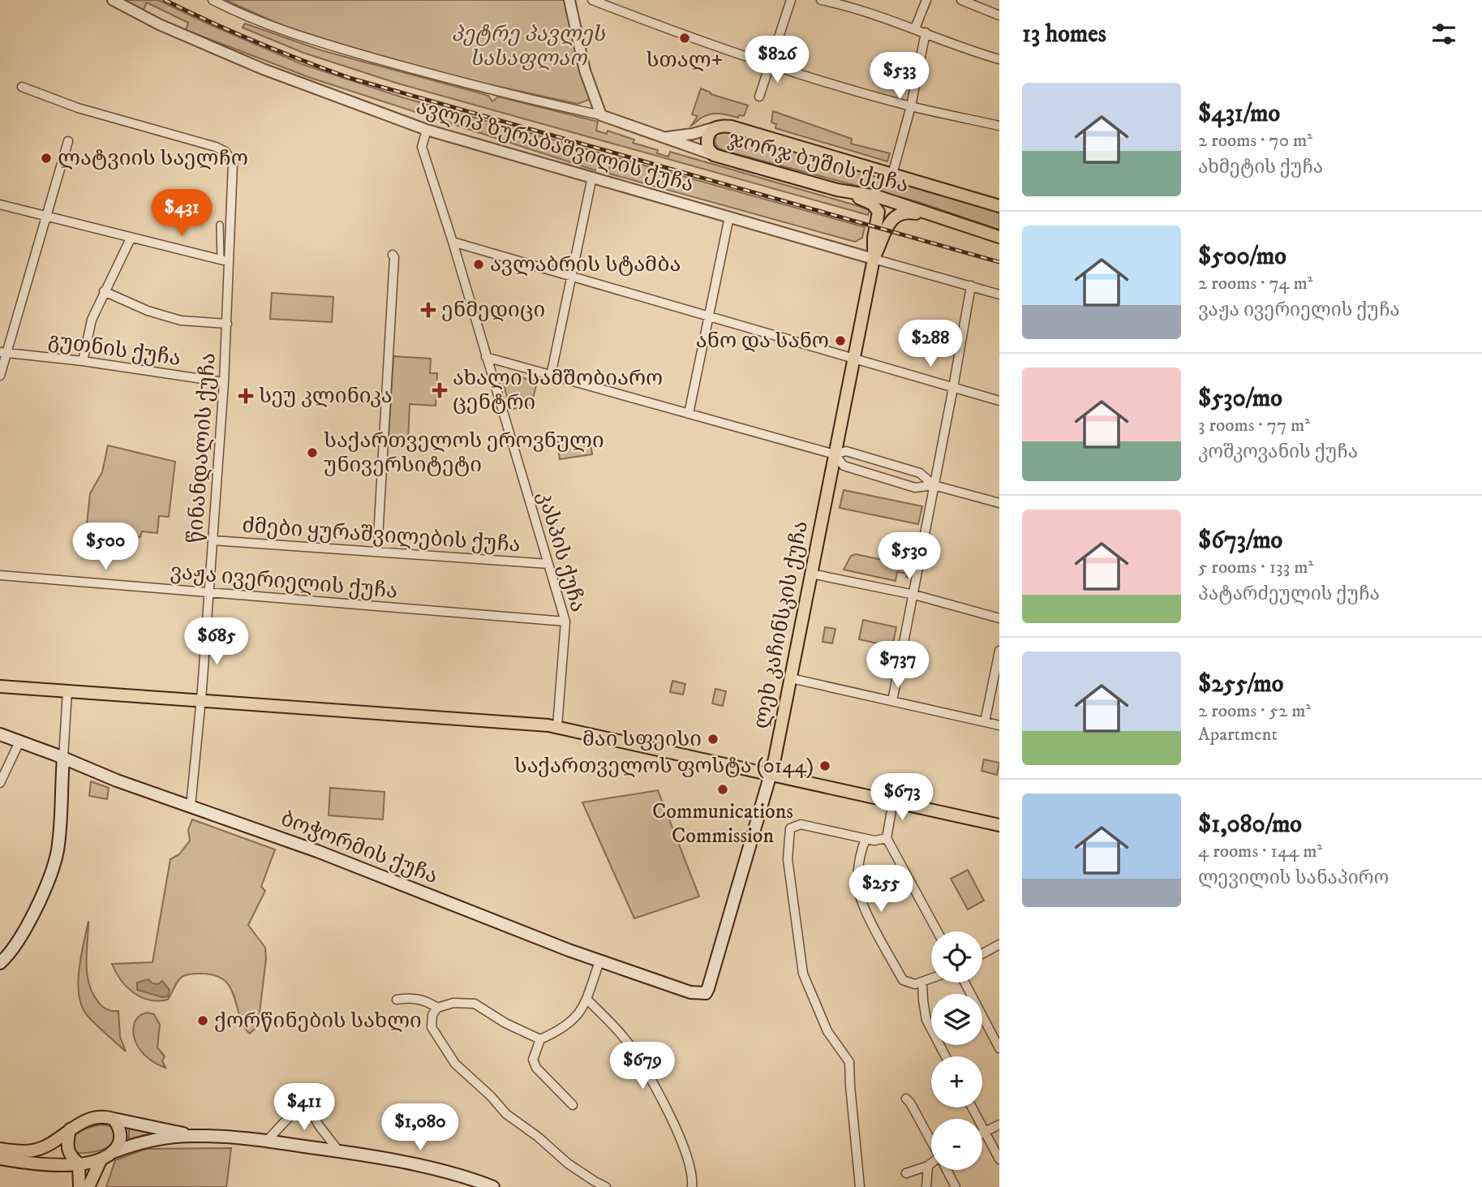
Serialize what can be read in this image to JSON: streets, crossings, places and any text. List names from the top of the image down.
{
  "streets": {
    "main road": ["ჯორჯ ბუშის ქუჩა", "ლეხ კაჩინსკის ქუჩა", "ბოჭორმის ქუჩა"],
    "street": [
      "ავლიპ ზურაბაშვილის ქუჩა",
      "გუთნის ქუჩა",
      "წინანდალის ქუჩა",
      "ძმები ყურაშვილების ქუჩა",
      "კასპის ქუჩა",
      "ვაჟა ივერიელის ქუჩა"
    ]
  },
  "crossings": [
    ["ავლიპ ზურაბაშვილის ქუჩა", "კასპის ქუჩა"],
    ["ავლიპ ზურაბაშვილის ქუჩა", "ლეხ კაჩინსკის ქუჩა"],
    ["ჯორჯ ბუშის ქუჩა", "ლეხ კაჩინსკის ქუჩა"],
    ["გუთნის ქუჩა", "წინანდალის ქუჩა"],
    ["წინანდალის ქუჩა", "ძმები ყურაშვილების ქუჩა"],
    ["წინანდალის ქუჩა", "ვაჟა ივერიელის ქუჩა"],
    ["წინანდალის ქუჩა", "ბოჭორმის ქუჩა"],
    ["ძმები ყურაშვილების ქუჩა", "კასპის ქუჩა"],
    ["კასპის ქუჩა", "ვაჟა ივერიელის ქუჩა"],
    ["ლეხ კაჩინსკის ქუჩა", "ბოჭორმის ქუჩა"]
  ],
  "parks": ["პეტრე პავლეს სასაფლაო"],
  "places": {
    "other": [
      "სთალ+",
      "ლატვიის საელჩო",
      "ავლაბრის სტამბა",
      "ანო და სანო",
      "საქართველოს ეროვნული უნივერსიტეტი",
      "მაი სფეისი",
      "საქართველოს ფოსტა (0144)",
      "Communications Commission",
      "ქორწინების სახლი"
    ],
    "health": ["ენმედიცი", "ახალი სამშობიარო ცენტრი", "სეუ კლინიკა"]
  },
  "page": {
    "heading": "13 homes",
    "price": [
      "$826",
      "$533",
      "$431",
      "$288",
      "$500",
      "$530",
      "$685",
      "$737",
      "$673",
      "$255",
      "$679",
      "$411",
      "$1,080"
    ],
    "list": [
      {
        "name": "$431/mo",
        "note": "2 rooms · 70 m² · ახმეტის ქუჩა"
      },
      {
        "name": "$500/mo",
        "note": "2 rooms · 74 m² · ვაჟა ივერიელის ქუჩა"
      },
      {
        "name": "$530/mo",
        "note": "3 rooms · 77 m² · კოშკოვანის ქუჩა"
      },
      {
        "name": "$673/mo",
        "note": "5 rooms · 133 m² · პატარძეულის ქუჩა"
      },
      {
        "name": "$255/mo",
        "note": "2 rooms · 52 m² · Apartment"
      },
      {
        "name": "$1,080/mo",
        "note": "4 rooms · 144 m² · ლევილის სანაპირო"
      }
    ],
    "map_buttons": ["+", "−"]
  }
}
